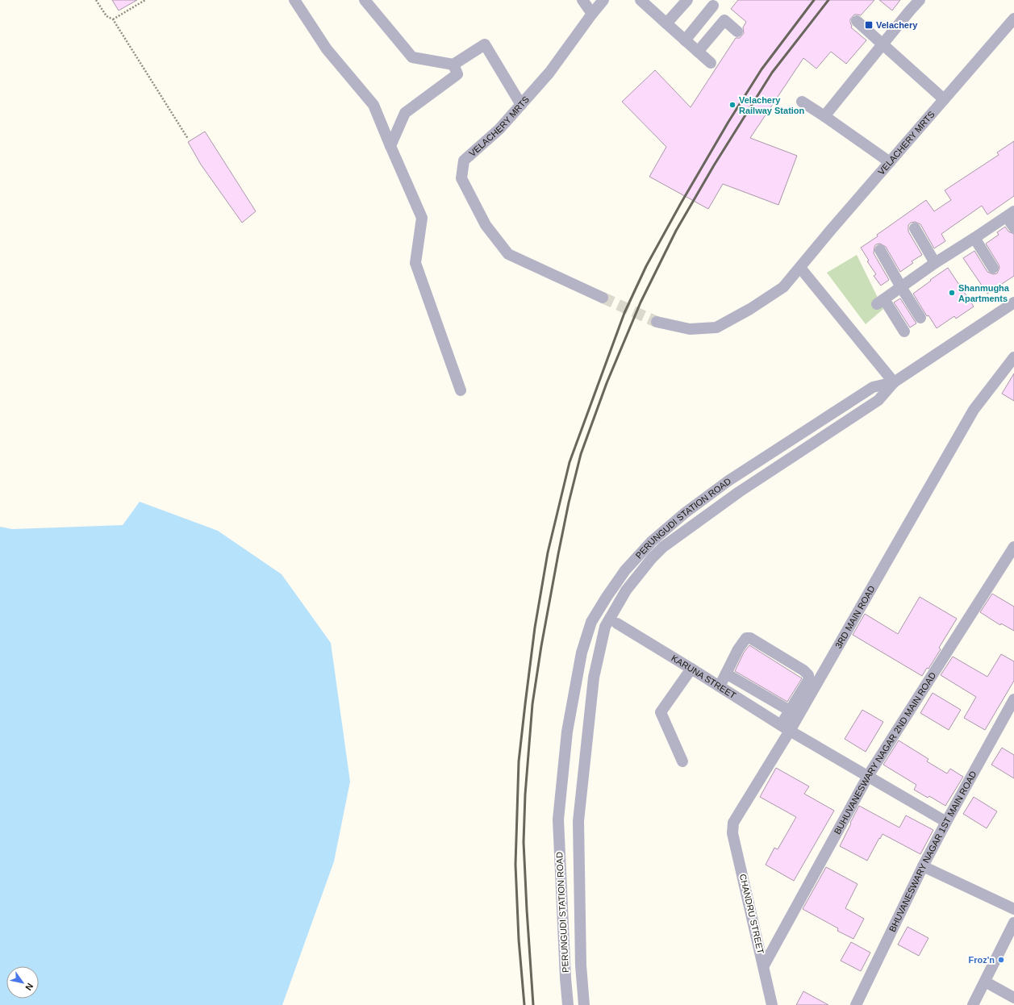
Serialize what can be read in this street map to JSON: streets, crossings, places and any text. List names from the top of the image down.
{
  "streets": {
    "street": [
      "VELACHERY MRTS",
      "PERUNGUDI STATION ROAD",
      "3RD MAIN ROAD",
      "KARUNA STREET",
      "BUHUVANESWARY NAGAR 2ND MAIN ROAD",
      "BHUVANESWARY NAGAR 1ST MAIN ROAD",
      "CHANDRU STREET"
    ]
  },
  "crossings": [
    ["3RD MAIN ROAD", "KARUNA STREET"],
    ["3RD MAIN ROAD", "CHANDRU STREET"],
    ["KARUNA STREET", "BUHUVANESWARY NAGAR 2ND MAIN ROAD"],
    ["KARUNA STREET", "BHUVANESWARY NAGAR 1ST MAIN ROAD"],
    ["BUHUVANESWARY NAGAR 2ND MAIN ROAD", "CHANDRU STREET"]
  ],
  "places": {
    "transit": ["Velachery"],
    "other": ["Velachery Railway Station", "Shanmugha Apartments", "Froz'n"]
  },
  "north": "bottom right"
}
